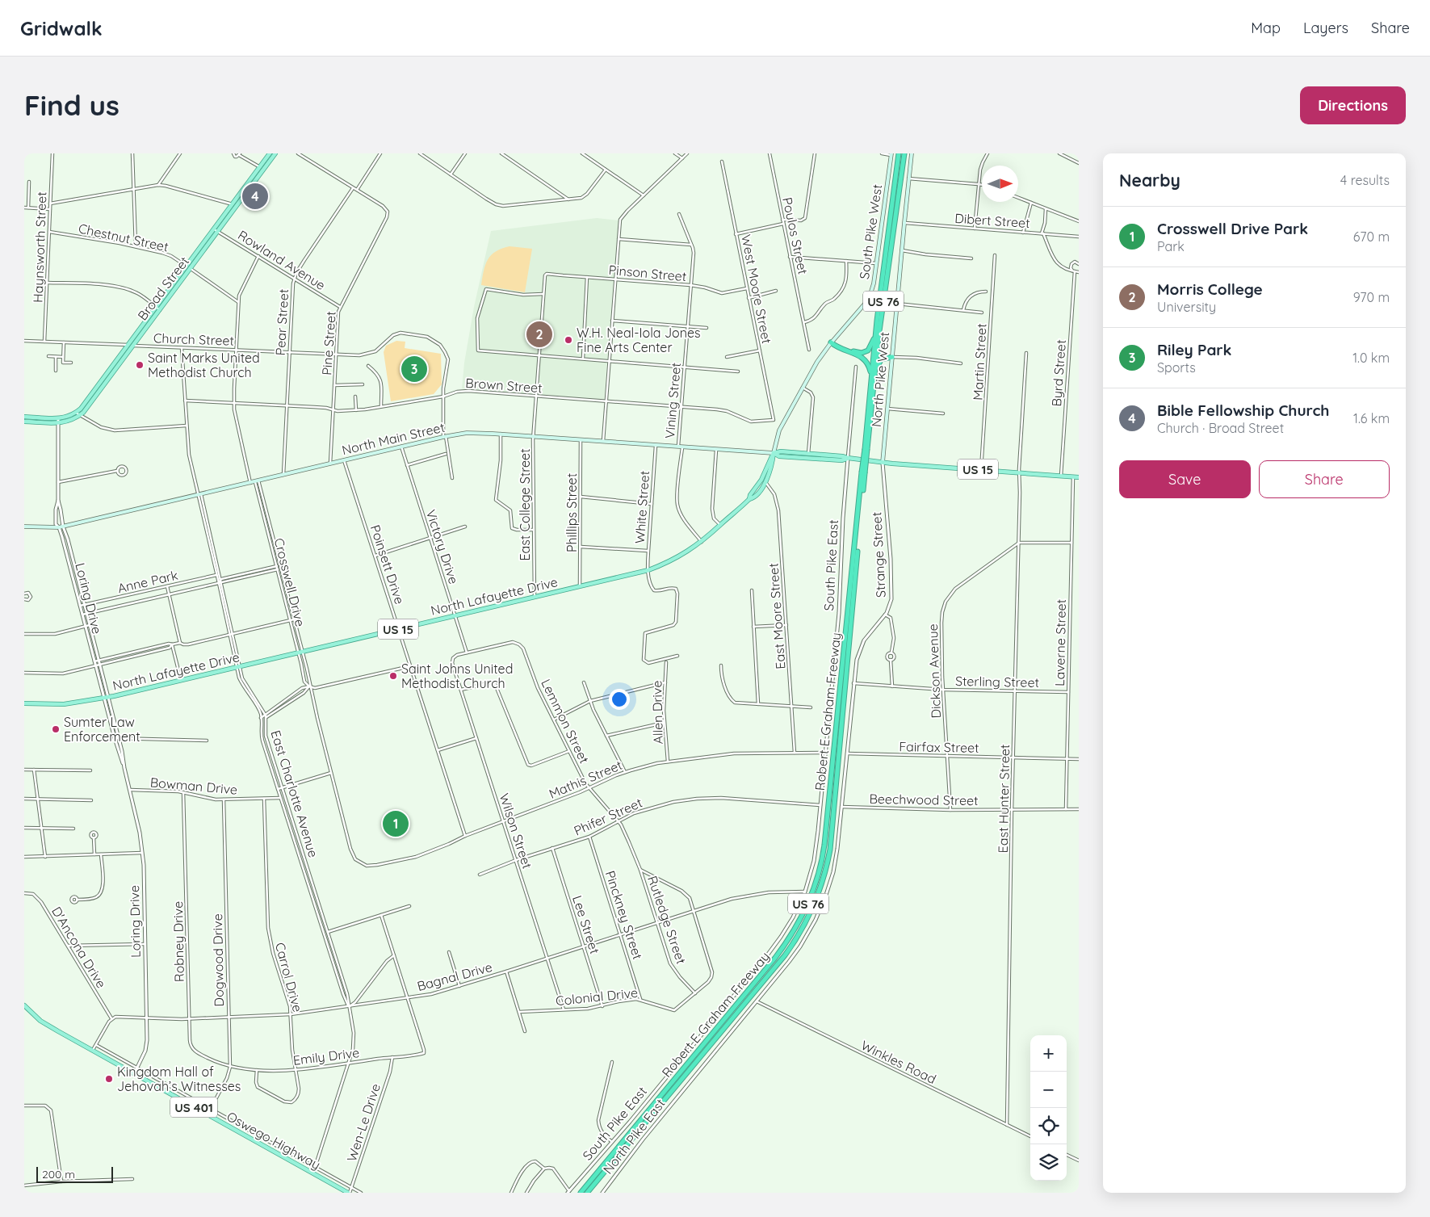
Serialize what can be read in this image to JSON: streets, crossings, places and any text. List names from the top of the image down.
{
  "streets": {
    "highway": ["US 76", "Robert E Graham Freeway"],
    "main road": [
      "South Pike West",
      "Broad Street",
      "North Pike West",
      "North Main Street",
      "US 15",
      "North Lafayette Drive",
      "US 401",
      "Oswego Highway"
    ],
    "street": [
      "Dibert Street",
      "Poulos Street",
      "Chestnut Street",
      "Haynsworth Street",
      "Rowland Avenue",
      "Pinson Street",
      "West Moore Street",
      "Pear Street",
      "Church Street",
      "Pine Street",
      "Martin Street",
      "Byrd Street",
      "Brown Street",
      "Vining Street",
      "East College Street",
      "White Street",
      "Phillips Street",
      "Victory Drive",
      "Strange Street",
      "Poinsett Drive",
      "South Pike East",
      "Anne Park",
      "Crosswell Drive",
      "Loring Drive",
      "East Moore Street",
      "Laverne Street",
      "Dickson Avenue",
      "Sterling Street",
      "Allen Drive",
      "Lemmon Street",
      "Fairfax Street",
      "Mathis Street",
      "Bowman Drive",
      "East Charlotte Avenue",
      "East Hunter Street",
      "Beechwood Street",
      "Phifer Street",
      "Wilson Street",
      "Pinckney Street",
      "Rutledge Street",
      "Lee Street",
      "Robney Drive",
      "D'Ancona Drive",
      "Dogwood Drive",
      "Bagnal Drive",
      "Carrol Drive",
      "Colonial Drive",
      "Emily Drive",
      "Winkles Road",
      "Wen-Le Drive",
      "North Pike East"
    ]
  },
  "crossings": [
    ["Dibert Street", "North Pike West"],
    ["South Pike West", "North Main Street"],
    ["South Pike West", "North Lafayette Drive"],
    ["Chestnut Street", "Haynsworth Street"],
    ["Chestnut Street", "Broad Street"],
    ["Haynsworth Street", "Church Street"],
    ["Rowland Avenue", "Broad Street"],
    ["Rowland Avenue", "Pear Street"],
    ["Rowland Avenue", "Pine Street"],
    ["Pinson Street", "West Moore Street"],
    ["Pinson Street", "Vining Street"],
    ["Pinson Street", "East College Street"],
    ["Broad Street", "Church Street"],
    ["West Moore Street", "Brown Street"],
    ["Pear Street", "Church Street"],
    ["Pear Street", "Brown Street"],
    ["Pear Street", "North Main Street"],
    ["Church Street", "Pine Street"],
    ["Church Street", "Brown Street"],
    ["Church Street", "East Charlotte Avenue"],
    ["Pine Street", "Brown Street"],
    ["Pine Street", "North Main Street"],
    ["Martin Street", "US 15"],
    ["Byrd Street", "US 15"],
    ["North Pike West", "US 15"],
    ["North Pike West", "Strange Street"],
    ["Brown Street", "Vining Street"],
    ["Brown Street", "East College Street"],
    ["Brown Street", "East Charlotte Avenue"],
    ["Vining Street", "North Main Street"],
    ["North Main Street", "East College Street"],
    ["North Main Street", "White Street"],
    ["North Main Street", "Phillips Street"],
    ["North Main Street", "Victory Drive"],
    ["North Main Street", "Poinsett Drive"],
    ["North Main Street", "Crosswell Drive"],
    ["North Main Street", "North Lafayette Drive"],
    ["North Main Street", "Loring Drive"],
    ["North Main Street", "East Charlotte Avenue"],
    ["US 15", "Strange Street"],
    ["US 15", "South Pike East"],
    ["US 15", "Laverne Street"],
    ["US 15", "East Hunter Street"],
    ["East College Street", "North Lafayette Drive"],
    ["White Street", "North Lafayette Drive"],
    ["Phillips Street", "North Lafayette Drive"],
    ["Victory Drive", "North Lafayette Drive"],
    ["Victory Drive", "Lemmon Street"],
    ["Victory Drive", "Wilson Street"],
    ["Strange Street", "Sterling Street"],
    ["Strange Street", "North Pike East"],
    ["Poinsett Drive", "North Lafayette Drive"],
    ["Poinsett Drive", "Mathis Street"],
    ["South Pike East", "Mathis Street"],
    ["South Pike East", "Phifer Street"],
    ["South Pike East", "Bagnal Drive"],
    ["Anne Park", "Crosswell Drive"],
    ["Anne Park", "Loring Drive"],
    ["Anne Park", "East Charlotte Avenue"],
    ["Crosswell Drive", "North Lafayette Drive"],
    ["Crosswell Drive", "Mathis Street"],
    ["North Lafayette Drive", "Loring Drive"],
    ["North Lafayette Drive", "East Moore Street"],
    ["North Lafayette Drive", "East Charlotte Avenue"],
    ["Loring Drive", "Bowman Drive"],
    ["Loring Drive", "Bagnal Drive"],
    ["Loring Drive", "Oswego Highway"],
    ["East Moore Street", "Mathis Street"],
    ["Laverne Street", "Sterling Street"],
    ["Laverne Street", "Fairfax Street"],
    ["Laverne Street", "Beechwood Street"],
    ["Dickson Avenue", "Sterling Street"],
    ["Dickson Avenue", "Fairfax Street"],
    ["Dickson Avenue", "East Hunter Street"],
    ["Dickson Avenue", "Beechwood Street"],
    ["Sterling Street", "East Hunter Street"],
    ["Sterling Street", "North Pike East"],
    ["Allen Drive", "Mathis Street"],
    ["Lemmon Street", "Mathis Street"],
    ["Lemmon Street", "Phifer Street"],
    ["Lemmon Street", "Wilson Street"],
    ["Lemmon Street", "Rutledge Street"],
    ["Fairfax Street", "East Hunter Street"],
    ["Fairfax Street", "North Pike East"],
    ["Mathis Street", "Wilson Street"],
    ["Bowman Drive", "East Charlotte Avenue"],
    ["Bowman Drive", "Robney Drive"],
    ["Bowman Drive", "Dogwood Drive"],
    ["Bowman Drive", "Carrol Drive"],
    ["East Charlotte Avenue", "Bagnal Drive"],
    ["East Charlotte Avenue", "Emily Drive"],
    ["East Charlotte Avenue", "Oswego Highway"],
    ["East Hunter Street", "Beechwood Street"],
    ["East Hunter Street", "Winkles Road"],
    ["Beechwood Street", "North Pike East"],
    ["Phifer Street", "Wilson Street"],
    ["Phifer Street", "Pinckney Street"],
    ["Phifer Street", "Lee Street"],
    ["Wilson Street", "Bagnal Drive"],
    ["Wilson Street", "Colonial Drive"],
    ["Pinckney Street", "Bagnal Drive"],
    ["Pinckney Street", "Colonial Drive"],
    ["Rutledge Street", "Bagnal Drive"],
    ["Rutledge Street", "Colonial Drive"],
    ["Lee Street", "Bagnal Drive"],
    ["Lee Street", "Colonial Drive"],
    ["Robney Drive", "Dogwood Drive"],
    ["Robney Drive", "Bagnal Drive"],
    ["Robney Drive", "Emily Drive"],
    ["D'Ancona Drive", "Bagnal Drive"],
    ["Dogwood Drive", "Bagnal Drive"],
    ["Dogwood Drive", "Emily Drive"],
    ["Dogwood Drive", "Oswego Highway"],
    ["Bagnal Drive", "Carrol Drive"],
    ["Bagnal Drive", "Emily Drive"],
    ["Carrol Drive", "Emily Drive"],
    ["Emily Drive", "Wen-Le Drive"],
    ["Winkles Road", "North Pike East"],
    ["Wen-Le Drive", "Oswego Highway"]
  ],
  "places": [
    "W.H. Neal-Iola Jones Fine Arts Center",
    "Saint Marks United Methodist Church",
    "Saint Johns United Methodist Church",
    "Sumter Law Enforcement",
    "Kingdom Hall of Jehovah’s Witnesses"
  ],
  "scale_bar": "200 m",
  "north": "right",
  "page": {
    "header": "Gridwalk",
    "nav": ["Map", "Layers", "Share"],
    "buttons": [
      "Directions",
      ["Save", "Share"]
    ],
    "title": "Find us",
    "heading": ["Nearby", "4 results"],
    "pins": [
      "4",
      "2",
      "3",
      "1"
    ],
    "list": [
      {
        "mark": "1",
        "name": "Crosswell Drive Park",
        "note": "Park",
        "value": "670 m"
      },
      {
        "mark": "2",
        "name": "Morris College",
        "note": "University",
        "value": "970 m"
      },
      {
        "mark": "3",
        "name": "Riley Park",
        "note": "Sports",
        "value": "1.0 km"
      },
      {
        "mark": "4",
        "name": "Bible Fellowship Church",
        "note": "Church · Broad Street",
        "value": "1.6 km"
      }
    ],
    "map_buttons": ["+", "−"],
    "scale": "200 m"
  }
}
